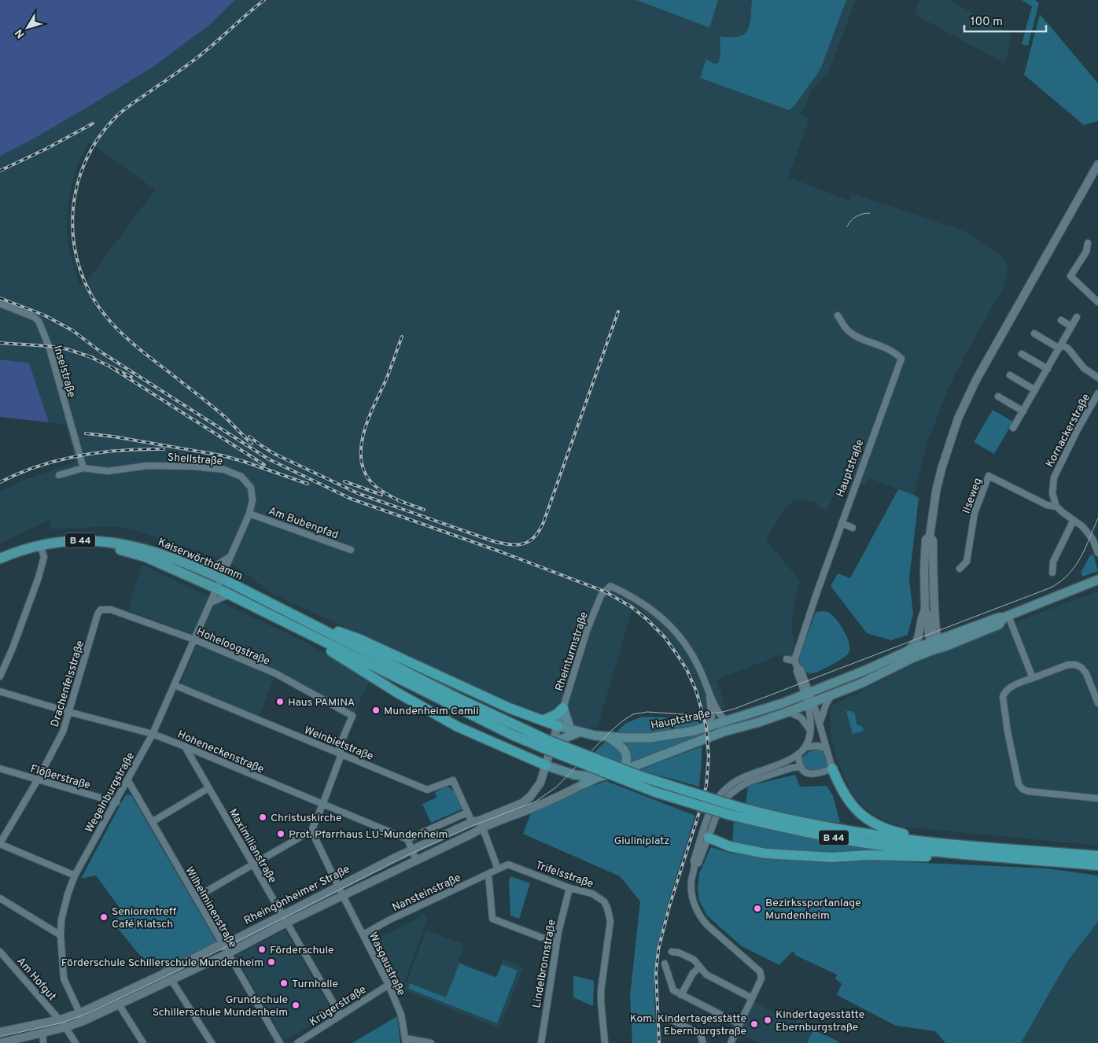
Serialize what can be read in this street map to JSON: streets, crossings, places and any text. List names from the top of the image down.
{
  "streets": {
    "highway": ["B 44", "Kaiserwörthdamm"],
    "main road": ["Hauptstraße"],
    "street": [
      "Inselstraße",
      "Kornackerstraße",
      "Shellstraße",
      "Ilseweg",
      "Am Bubenpfad",
      "Hoheloogstraße",
      "Rheinturmstraße",
      "Drachenfelsstraße",
      "Weinbietstraße",
      "Hoheneckenstraße",
      "Flößerstraße",
      "Wegelnburgstraße",
      "Maximilianstraße",
      "Trifelsstraße",
      "Nansteinstraße",
      "Rheingönheimer Straße",
      "Wilhelminenstraße",
      "Wasgaustraße",
      "Lindelbronnstraße",
      "Am Hofgut",
      "Krügerstraße"
    ]
  },
  "crossings": [
    ["Inselstraße", "Shellstraße"],
    ["Kornackerstraße", "Ilseweg"],
    ["Shellstraße", "Am Bubenpfad"],
    ["Shellstraße", "Kaiserwörthdamm"],
    ["Shellstraße", "Wegelnburgstraße"],
    ["B 44", "Kaiserwörthdamm"],
    ["B 44", "Rheingönheimer Straße"],
    ["Kaiserwörthdamm", "Wegelnburgstraße"],
    ["Hoheloogstraße", "Drachenfelsstraße"],
    ["Hoheloogstraße", "Weinbietstraße"],
    ["Hoheloogstraße", "Wegelnburgstraße"],
    ["Rheinturmstraße", "Rheingönheimer Straße"],
    ["Drachenfelsstraße", "Hoheneckenstraße"],
    ["Drachenfelsstraße", "Flößerstraße"],
    ["Weinbietstraße", "Wegelnburgstraße"],
    ["Weinbietstraße", "Rheingönheimer Straße"],
    ["Hoheneckenstraße", "Wegelnburgstraße"],
    ["Hoheneckenstraße", "Maximilianstraße"],
    ["Flößerstraße", "Wegelnburgstraße"],
    ["Wegelnburgstraße", "Rheingönheimer Straße"],
    ["Wegelnburgstraße", "Wilhelminenstraße"],
    ["Maximilianstraße", "Rheingönheimer Straße"],
    ["Maximilianstraße", "Krügerstraße"],
    ["Trifelsstraße", "Nansteinstraße"],
    ["Trifelsstraße", "Lindelbronnstraße"],
    ["Nansteinstraße", "Wasgaustraße"],
    ["Rheingönheimer Straße", "Wilhelminenstraße"],
    ["Rheingönheimer Straße", "Wasgaustraße"],
    ["Rheingönheimer Straße", "Am Hofgut"],
    ["Wasgaustraße", "Krügerstraße"]
  ],
  "parks": ["Giuliniplatz"],
  "places": [
    "Haus PAMINA",
    "Mundenheim Camii",
    "Christuskirche",
    "Prot. Pfarrhaus LU-Mundenheim",
    "Bezirkssportanlage Mundenheim",
    "Seniorentreff Café Klatsch",
    "Förderschule",
    "Förderschule Schillerschule Mundenheim",
    "Turnhalle",
    "Grundschule Schillerschule Mundenheim",
    "Kindertagesstätte Ebernburgstraße",
    "Kom. Kindertagesstätte Ebernburgstraße"
  ],
  "scale_bar": "100 m",
  "north": "bottom left"
}
